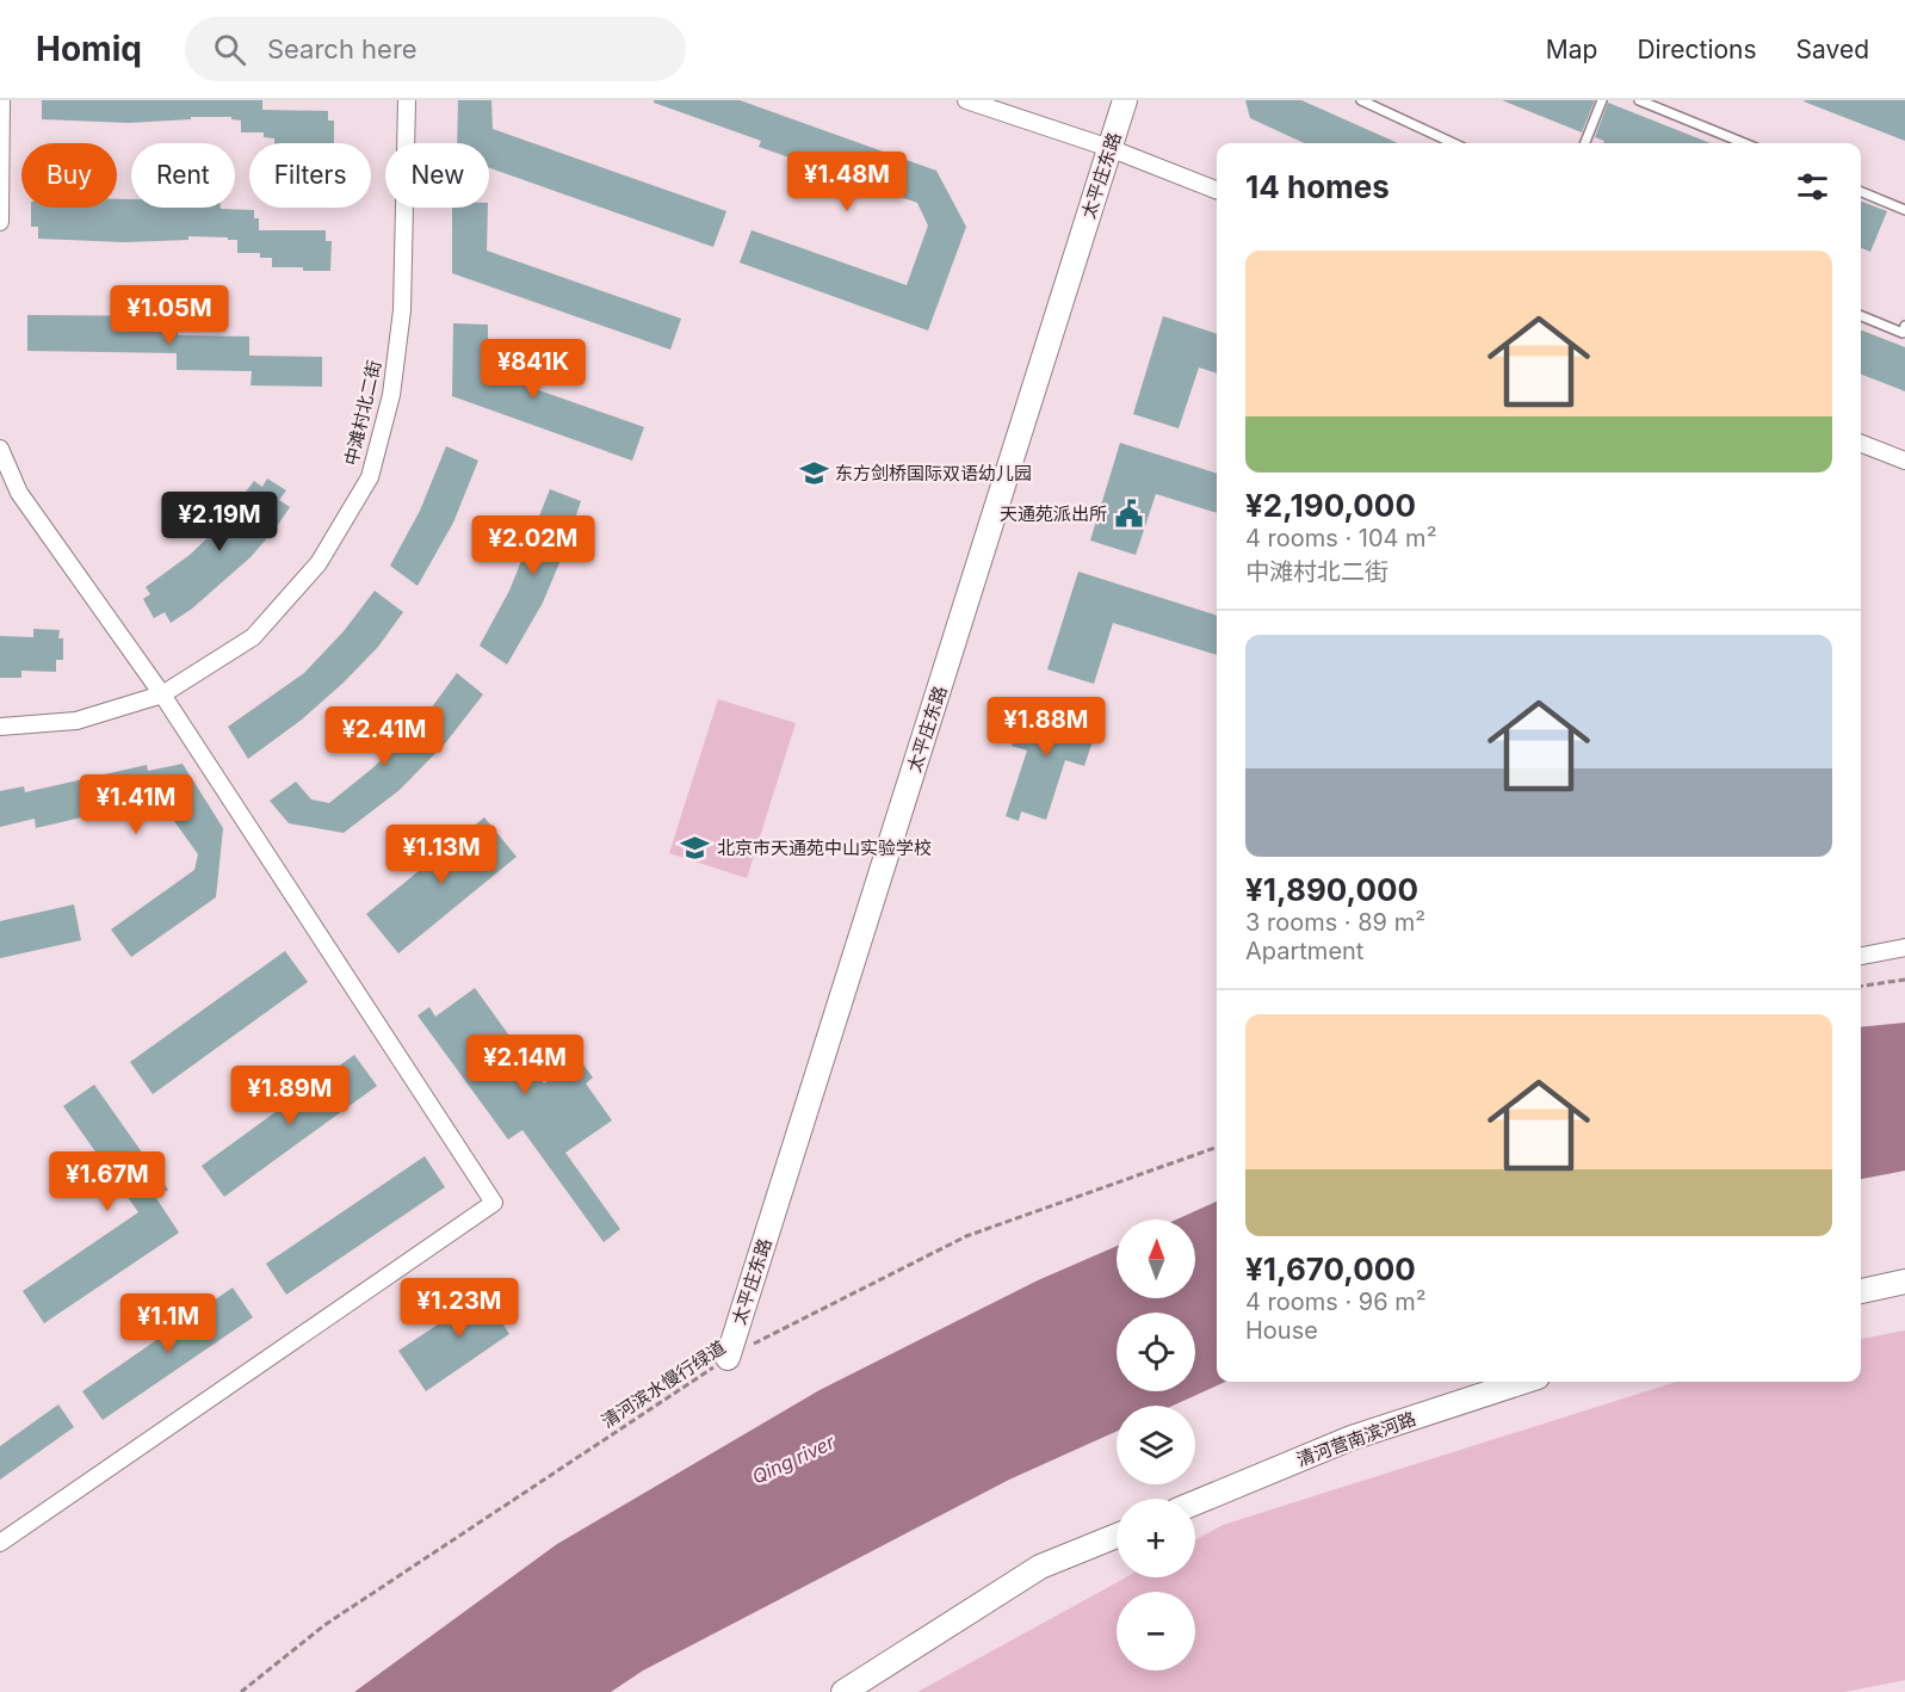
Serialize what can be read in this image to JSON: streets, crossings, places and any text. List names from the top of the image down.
{
  "streets": {
    "street": ["太平庄东路", "中滩村北二街", "清河营南滨河路"],
    "path": ["清河滨水慢行绿道"]
  },
  "crossings": [
    ["太平庄东路", "清河滨水慢行绿道"]
  ],
  "water": ["Qing river"],
  "places": {
    "school or university": ["东方剑桥国际双语幼儿园", "北京市天通苑中山实验学校"],
    "public building": ["天通苑派出所"]
  },
  "north": "top",
  "page": {
    "header": "Homiq",
    "search": "Search here",
    "nav": ["Map", "Directions", "Saved"],
    "chip": [
      "Buy",
      "Rent",
      "Filters",
      "New"
    ],
    "heading": "14 homes",
    "price": [
      "¥1.48M",
      "¥1.05M",
      "¥841K",
      "¥2.19M",
      "¥2.02M",
      "¥1.88M",
      "¥2.41M",
      "¥1.41M",
      "¥1.13M",
      "¥2.14M",
      "¥1.89M",
      "¥1.67M",
      "¥1.23M",
      "¥1.1M"
    ],
    "list": [
      {
        "name": "¥2,190,000",
        "note": "4 rooms · 104 m² · 中滩村北二街"
      },
      {
        "name": "¥1,890,000",
        "note": "3 rooms · 89 m² · Apartment"
      },
      {
        "name": "¥1,670,000",
        "note": "4 rooms · 96 m² · House"
      }
    ],
    "map_buttons": ["+", "−"]
  }
}
